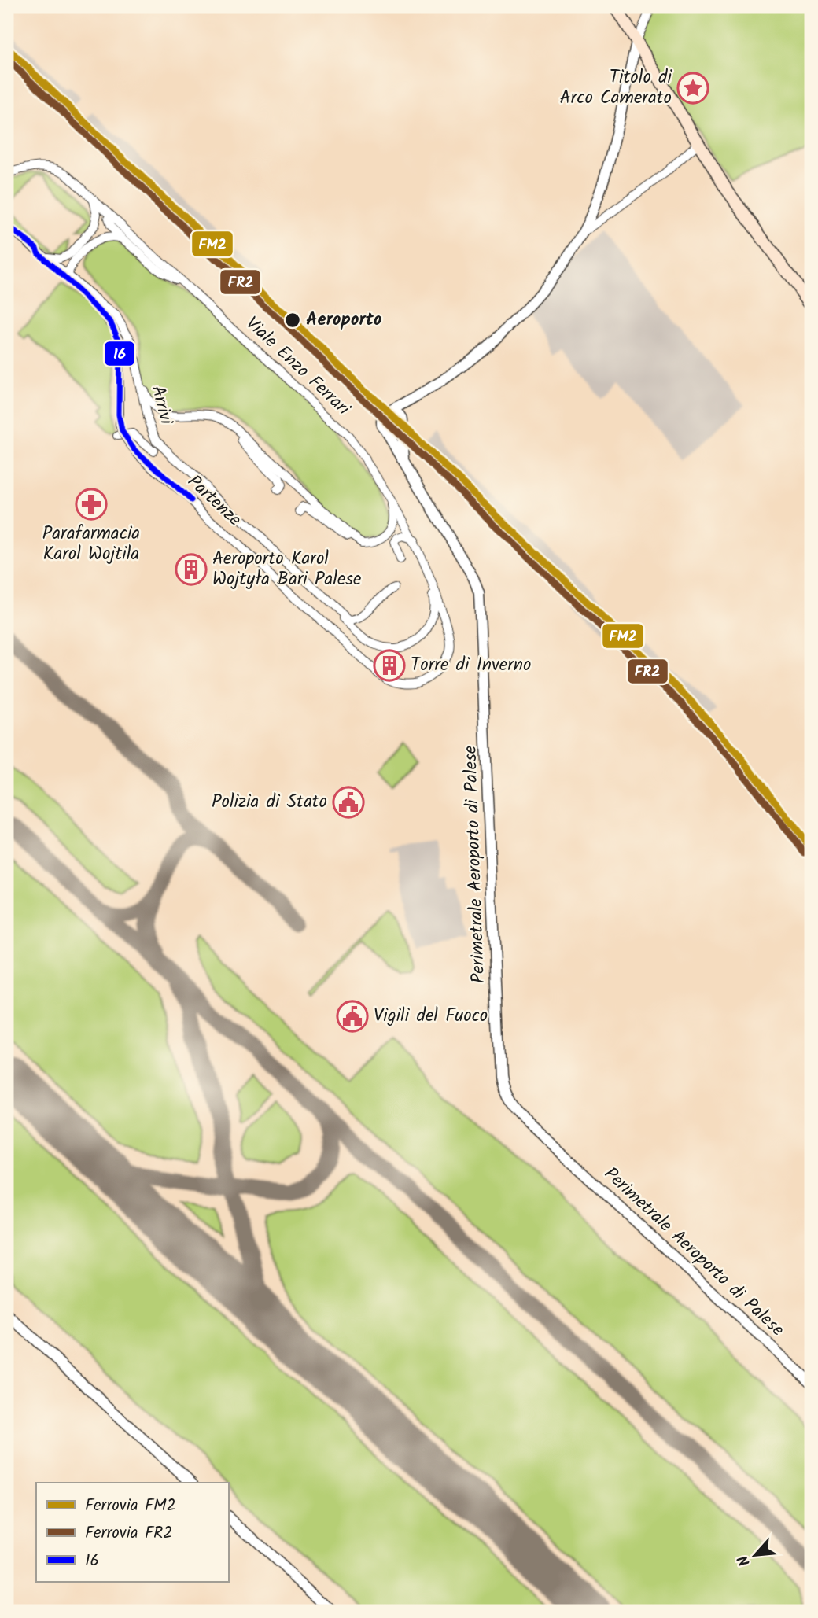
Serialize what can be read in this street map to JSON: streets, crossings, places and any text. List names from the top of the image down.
{
  "streets": {
    "street": [
      "Viale Enzo Ferrari",
      "Arrivi",
      "Partenze",
      "Perimetrale Aeroporto di Palese"
    ]
  },
  "crossings": [
    ["Viale Enzo Ferrari", "Partenze"],
    ["Arrivi", "Partenze"]
  ],
  "places": {
    "place": ["Titolo di Arco Camerato"],
    "other": ["Aeroporto"],
    "pharmacy": ["Parafarmacia Karol Wojtila"],
    "building": ["Aeroporto Karol Wojtyła Bari Palese", "Torre di Inverno"],
    "public building": ["Polizia di Stato", "Vigili del Fuoco"]
  },
  "lines": ["rail line FM2", "rail line FR2", "transit line 16"],
  "legend": ["Ferrovia FM2", "Ferrovia FR2", "16"],
  "north": "bottom left"
}
